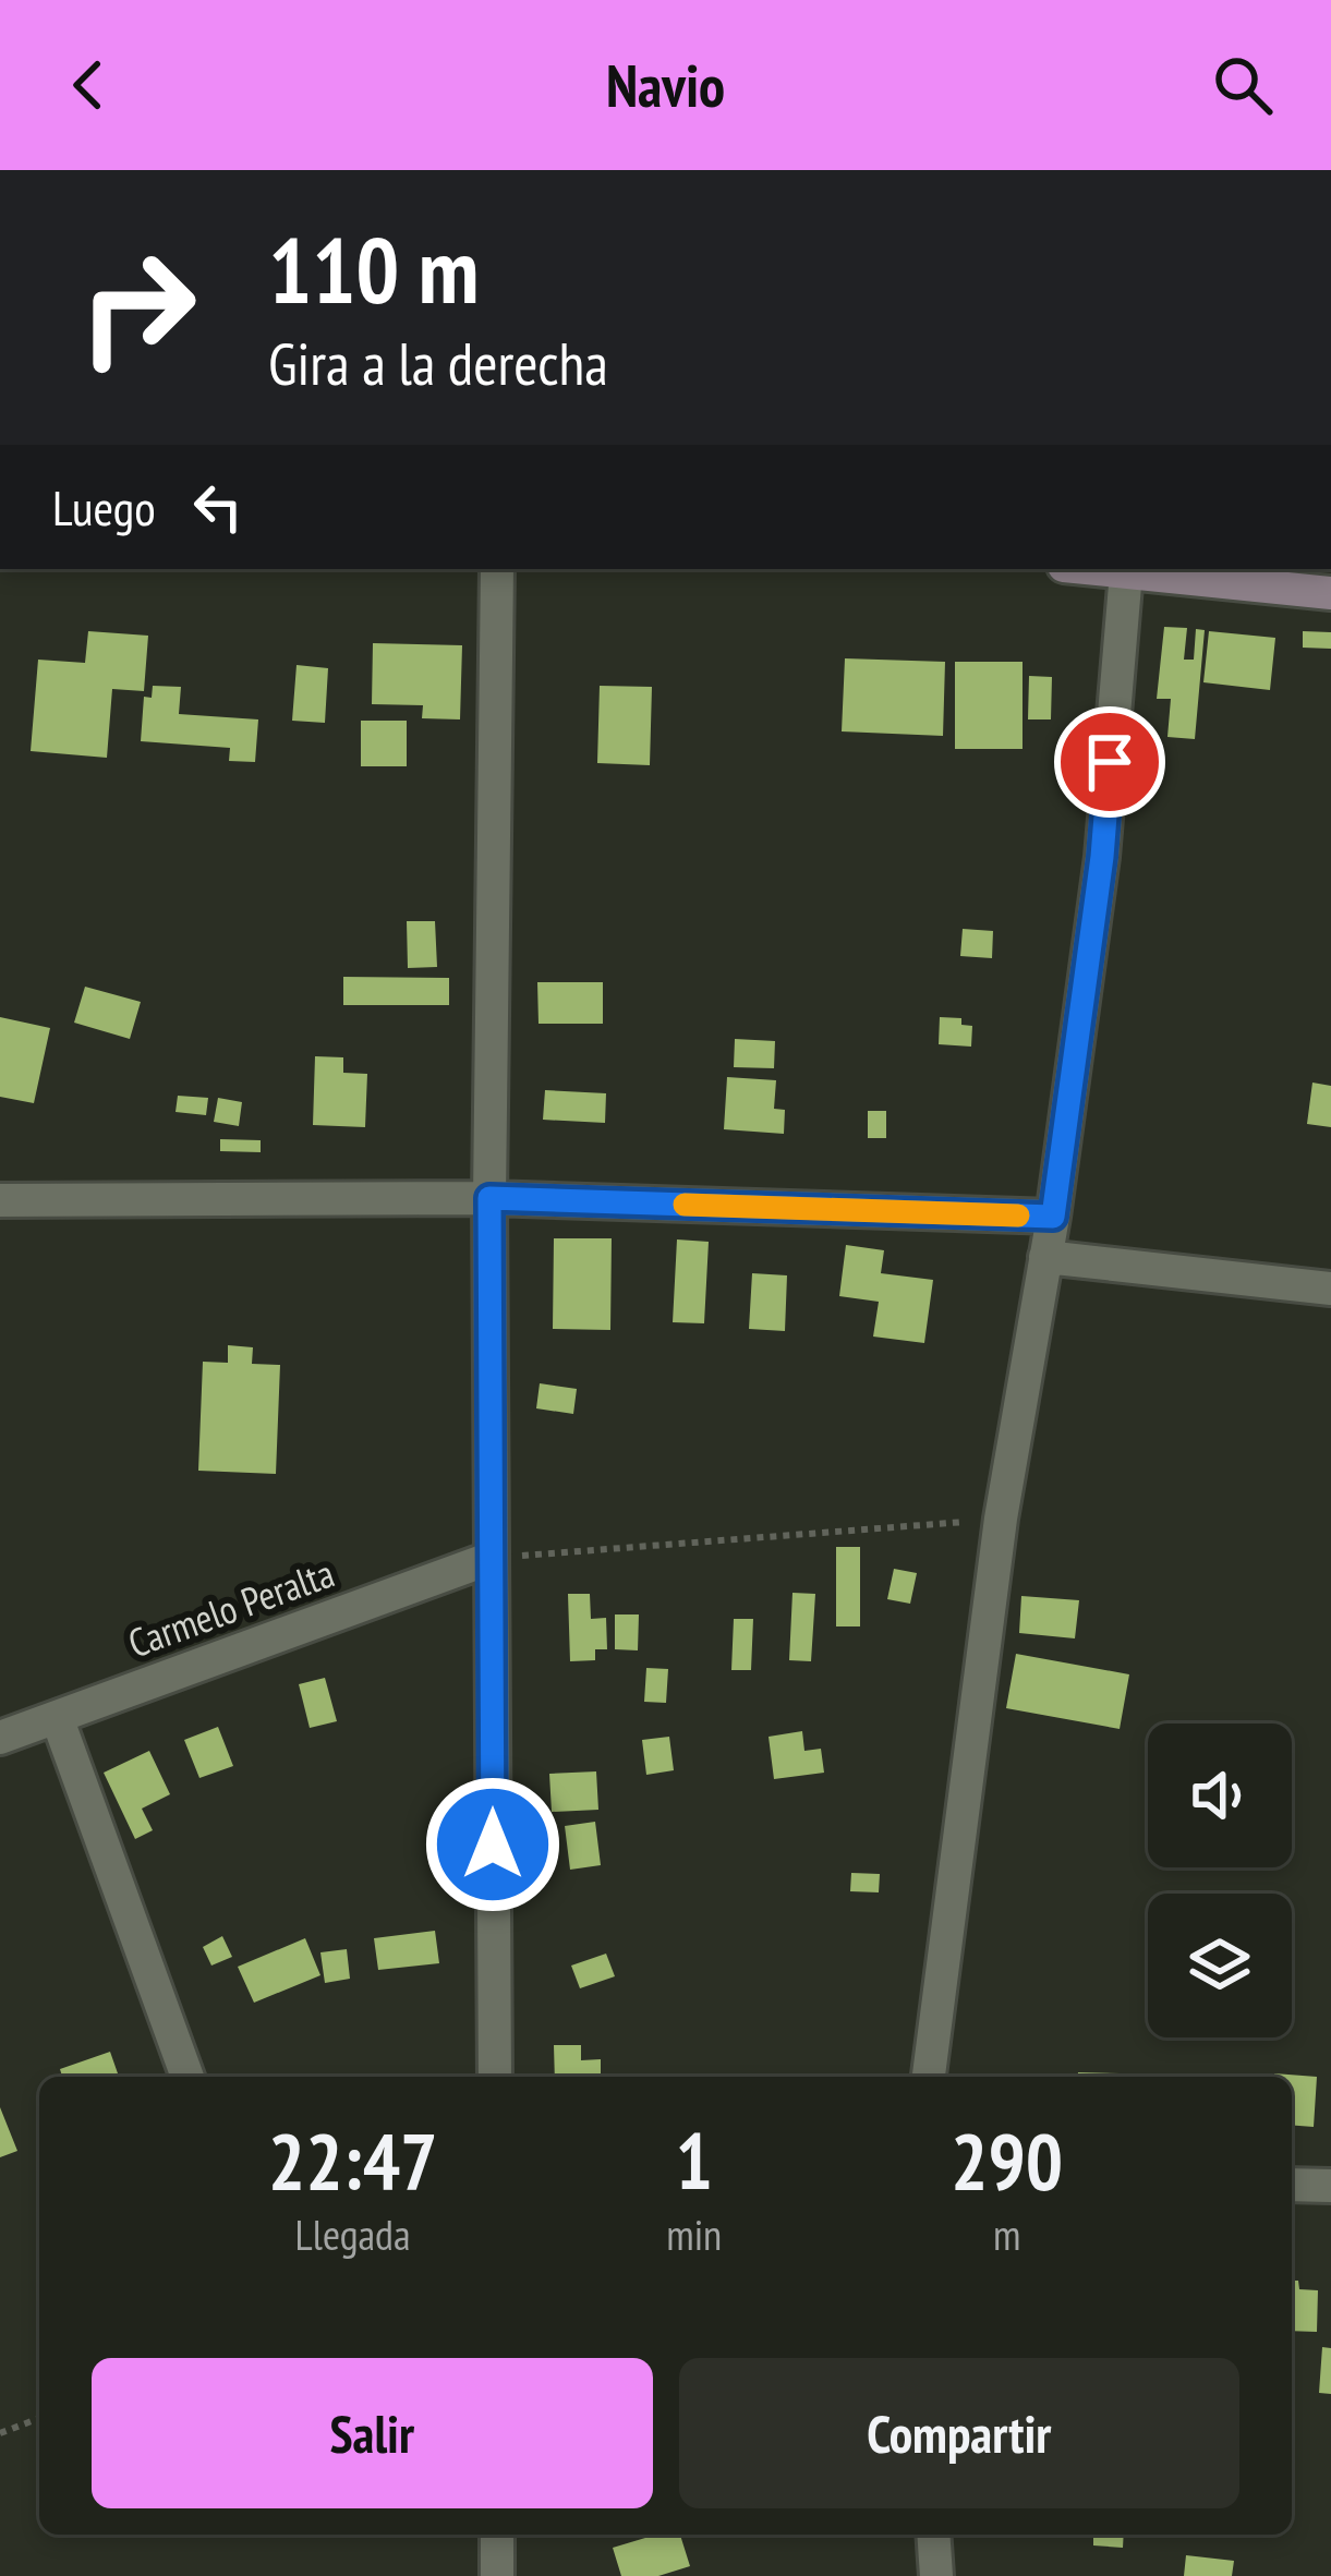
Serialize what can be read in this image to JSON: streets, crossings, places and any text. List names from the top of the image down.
{
  "streets": {
    "street": ["Carmelo Peralta"]
  },
  "page": {
    "header": "Navio",
    "turn": ["110 m", "Gira a la derecha"],
    "then": "Luego",
    "eta": [
      "22:47",
      "Llegada",
      "1",
      "min",
      "290",
      "m"
    ],
    "buttons": ["Salir", "Compartir"]
  }
}
